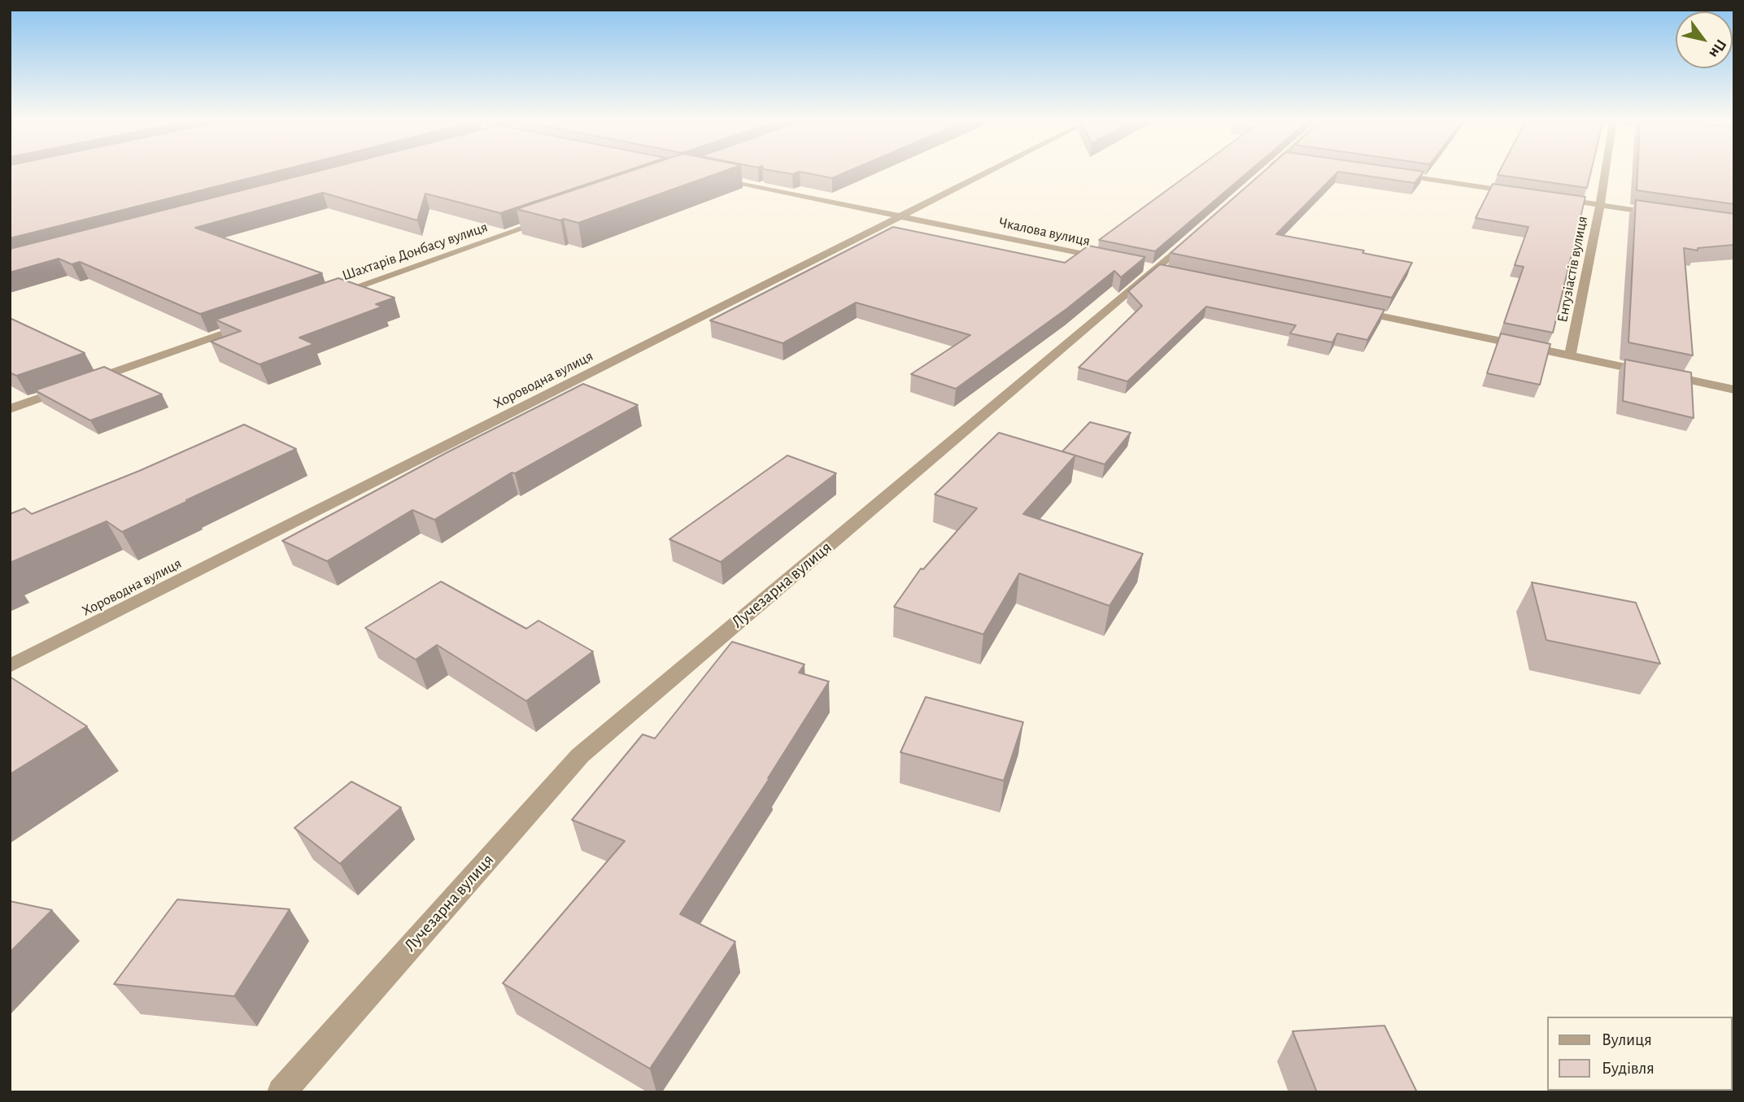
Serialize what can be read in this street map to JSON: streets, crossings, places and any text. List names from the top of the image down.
{
  "streets": {
    "street": [
      "Чкалова вулиця",
      "Шахтарів Донбасу вулиця",
      "Ентузіастів вулиця",
      "Хороводна вулиця",
      "Лучезарна вулиця"
    ]
  },
  "crossings": [
    ["Чкалова вулиця", "Хороводна вулиця"]
  ],
  "legend": ["Вулиця", "Будівля"],
  "north": "bottom right"
}
